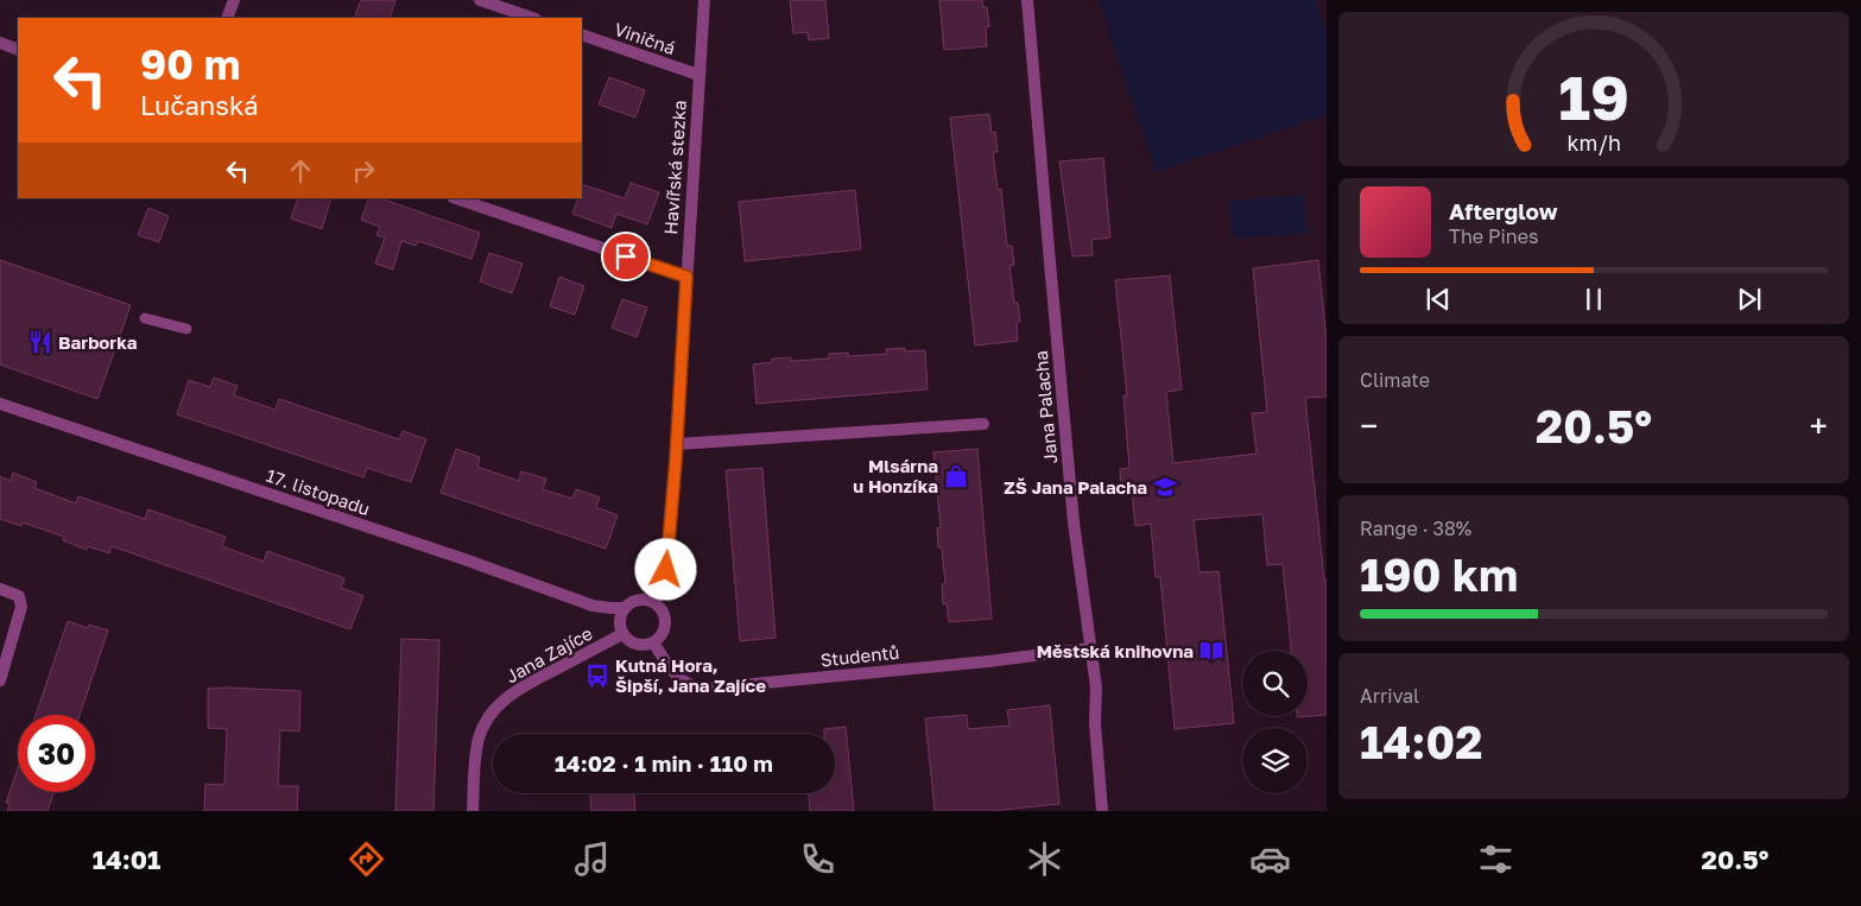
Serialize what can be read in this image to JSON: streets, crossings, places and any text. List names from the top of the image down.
{
  "streets": {
    "street": [
      "Viničná",
      "Havířská stezka",
      "Jana Palacha",
      "17. listopadu",
      "Jana Zajíce",
      "Studentů"
    ]
  },
  "crossings": [
    ["Viničná", "Havířská stezka"],
    ["Havířská stezka", "17. listopadu"],
    ["Havířská stezka", "Jana Zajíce"],
    ["Havířská stezka", "Studentů"],
    ["Jana Palacha", "Studentů"],
    ["17. listopadu", "Jana Zajíce"],
    ["17. listopadu", "Studentů"],
    ["Jana Zajíce", "Studentů"]
  ],
  "places": {
    "restaurant": ["Barborka"],
    "shop": ["Mlsárna u Honzíka"],
    "school or university": ["ZŠ Jana Palacha"],
    "library": ["Městská knihovna"],
    "bus stop": ["Kutná Hora, Šipší, Jana Zajíce"]
  },
  "page": {
    "turn": ["90 m", "Lučanská"],
    "song": ["Afterglow", "The Pines"],
    "tile": [
      "Climate",
      ["Range · 38%", "190 km"],
      ["Arrival", "14:02"]
    ],
    "heat": ["−", "20.5°", "+"],
    "limit": "30",
    "trip": "14:02 · 1 min · 110 m",
    "tabs": ["14:01", "20.5°"],
    "gauge": ["19", "km/h"]
  }
}
